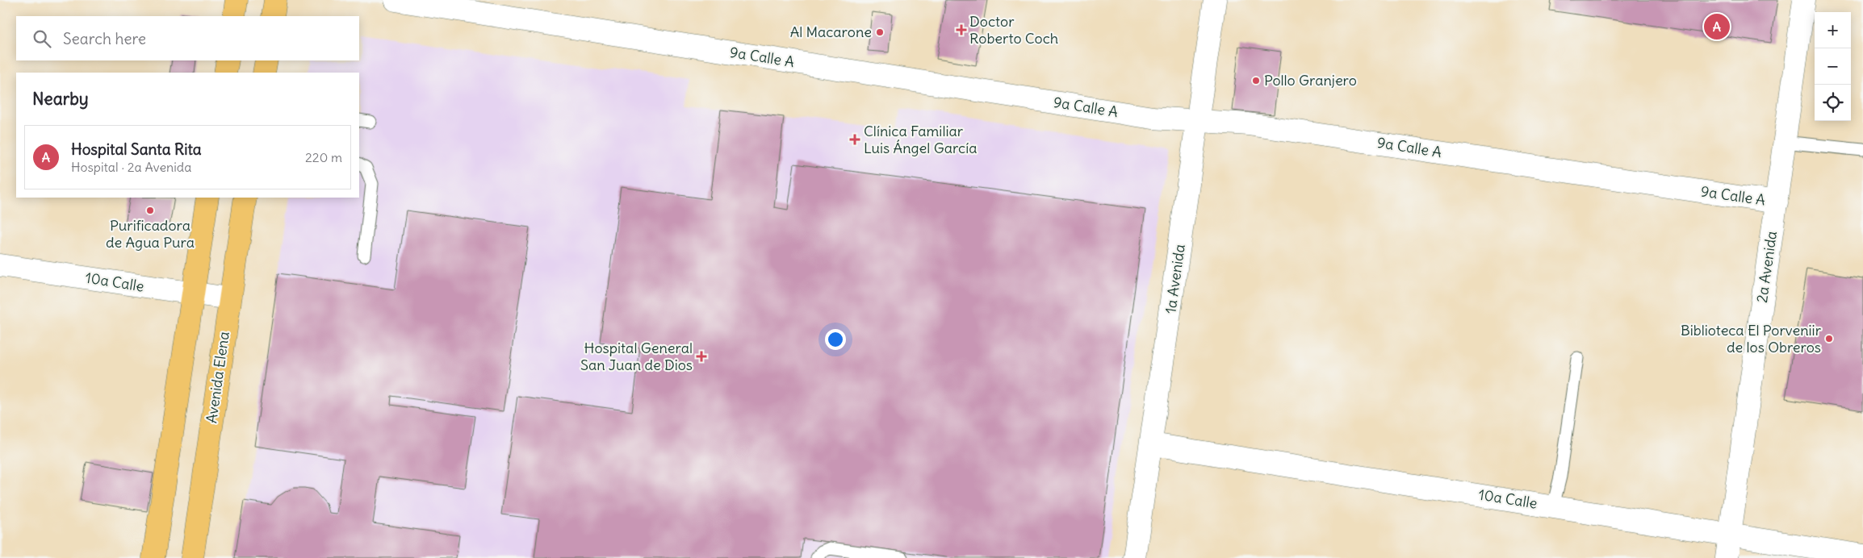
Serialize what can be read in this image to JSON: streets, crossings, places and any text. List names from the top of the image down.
{
  "streets": {
    "main road": ["Avenida Elena"],
    "street": [
      "9a Calle A",
      "2a Avenida",
      "1a Avenida",
      "10a Calle"
    ]
  },
  "crossings": [
    ["9a Calle A", "2a Avenida"],
    ["9a Calle A", "1a Avenida"],
    ["2a Avenida", "10a Calle"],
    ["1a Avenida", "10a Calle"],
    ["10a Calle", "Avenida Elena"]
  ],
  "places": {
    "health": ["Doctor Roberto Coch", "Clínica Familiar Luis Ángel García", "Hospital General San Juan de Dios"],
    "other": [
      "Al Macarone",
      "Pollo Granjero",
      "Purificadora de Agua Pura",
      "Biblioteca El Porveniir de los Obreros"
    ]
  },
  "page": {
    "map_buttons": ["+", "−"],
    "pins": "A",
    "search": "Search here",
    "heading": "Nearby",
    "list": [
      {
        "mark": "A",
        "name": "Hospital Santa Rita",
        "note": "Hospital · 2a Avenida",
        "value": "220 m"
      }
    ]
  }
}
